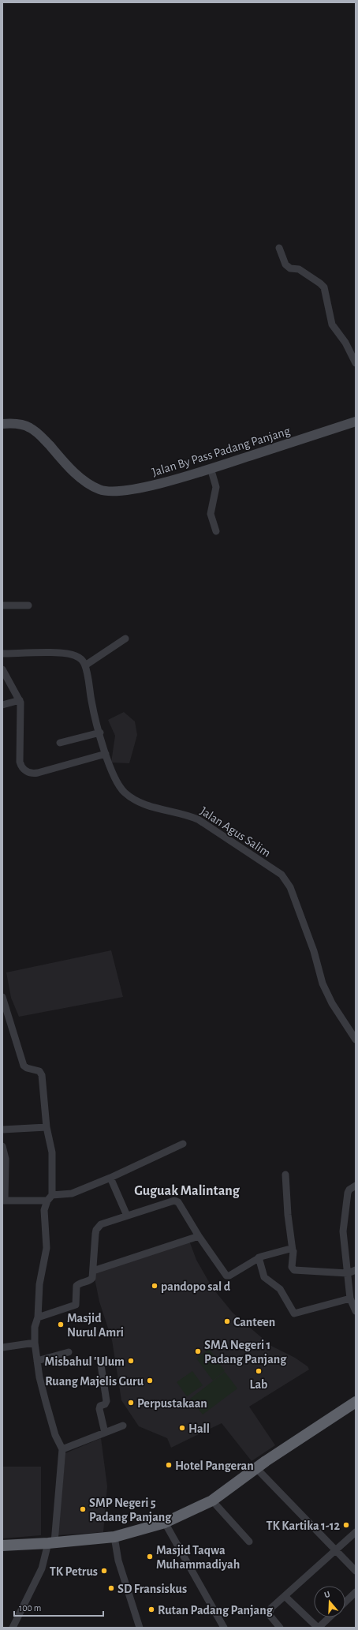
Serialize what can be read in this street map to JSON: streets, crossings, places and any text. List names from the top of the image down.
{
  "streets": {
    "main road": ["Jalan By Pass Padang Panjang"],
    "street": ["Jalan Agus Salim"]
  },
  "districts": ["Guguak Malintang"],
  "places": [
    "pandopo sal d",
    "Canteen",
    "Masjid Nurul Amri",
    "SMA Negeri 1 Padang Panjang",
    "Misbahul 'Ulum",
    "Lab",
    "Ruang Majelis Guru",
    "Perpustakaan",
    "Hall",
    "Hotel Pangeran",
    "SMP Negeri 5 Padang Panjang",
    "TK Kartika 1-12",
    "Masjid Taqwa Muhammadiyah",
    "TK Petrus",
    "SD Fransiskus",
    "Rutan Padang Panjang"
  ],
  "scale_bar": "100 m",
  "north": "top"
}
